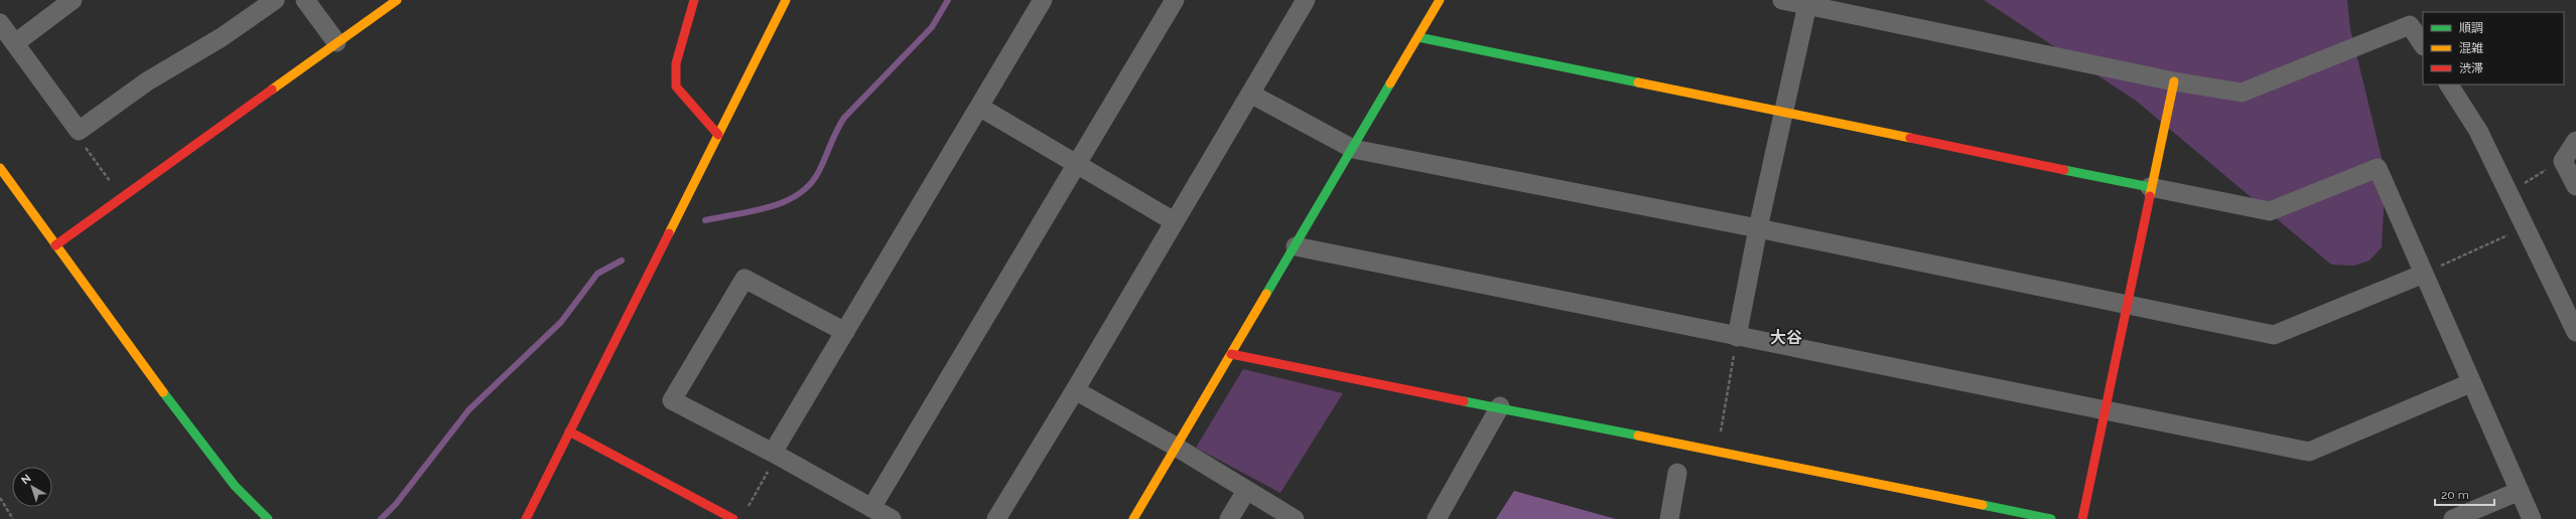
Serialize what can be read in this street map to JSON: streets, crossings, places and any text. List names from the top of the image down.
{
  "districts": ["大谷"],
  "legend": ["順調", "混雑", "渋滞"],
  "scale_bar": "20 m",
  "north": "top left"
}
